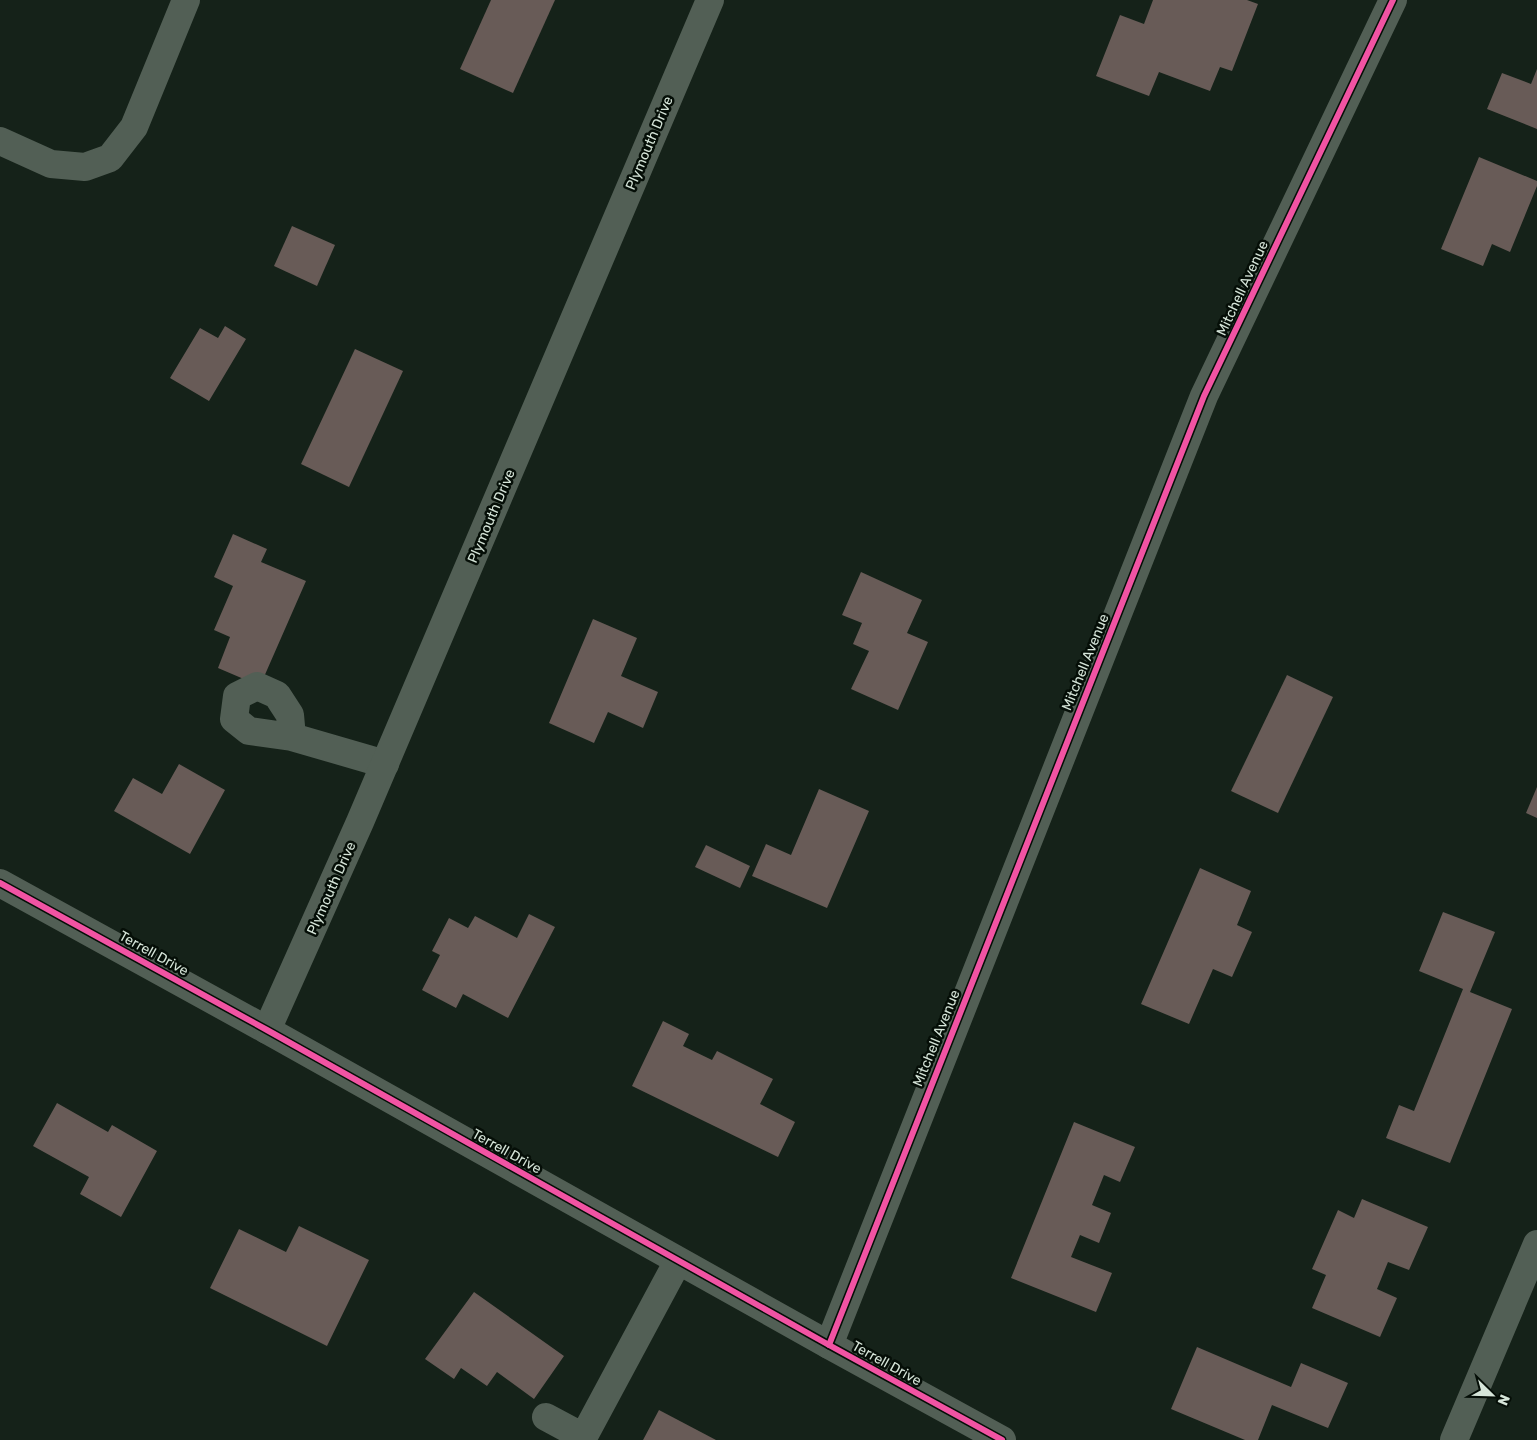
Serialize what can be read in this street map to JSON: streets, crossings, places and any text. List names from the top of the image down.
{
  "streets": {
    "street": ["Plymouth Drive", "Mitchell Avenue", "Terrell Drive"]
  },
  "crossings": [
    ["Plymouth Drive", "Terrell Drive"],
    ["Mitchell Avenue", "Terrell Drive"]
  ],
  "north": "bottom right"
}
